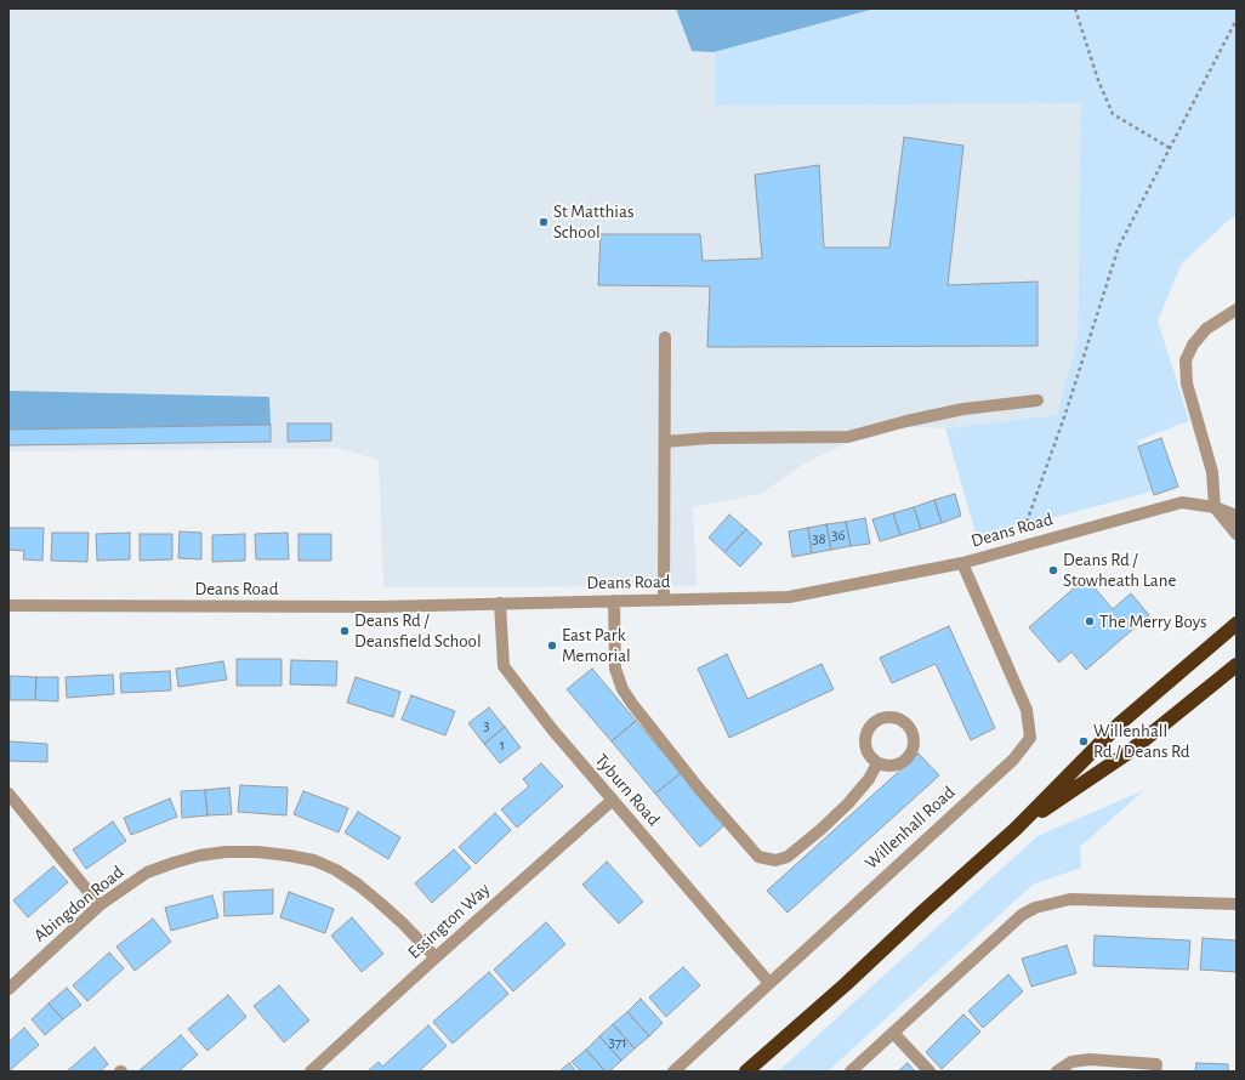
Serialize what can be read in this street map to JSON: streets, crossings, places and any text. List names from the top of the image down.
{
  "streets": {
    "street": [
      "Deans Road",
      "Tyburn Road",
      "Willenhall Road",
      "Abingdon Road",
      "Essington Way"
    ]
  },
  "crossings": [
    ["Deans Road", "Tyburn Road"],
    ["Deans Road", "Willenhall Road"],
    ["Tyburn Road", "Willenhall Road"],
    ["Tyburn Road", "Essington Way"],
    ["Abingdon Road", "Essington Way"]
  ],
  "places": [
    "St Matthias School",
    "Deans Rd / Stowheath Lane",
    "The Merry Boys",
    "Deans Rd / Deansfield School",
    "East Park Memorial",
    "Willenhall Rd / Deans Rd"
  ],
  "house_numbers": [
    "36",
    "38",
    "3",
    "1",
    "371"
  ]
}
